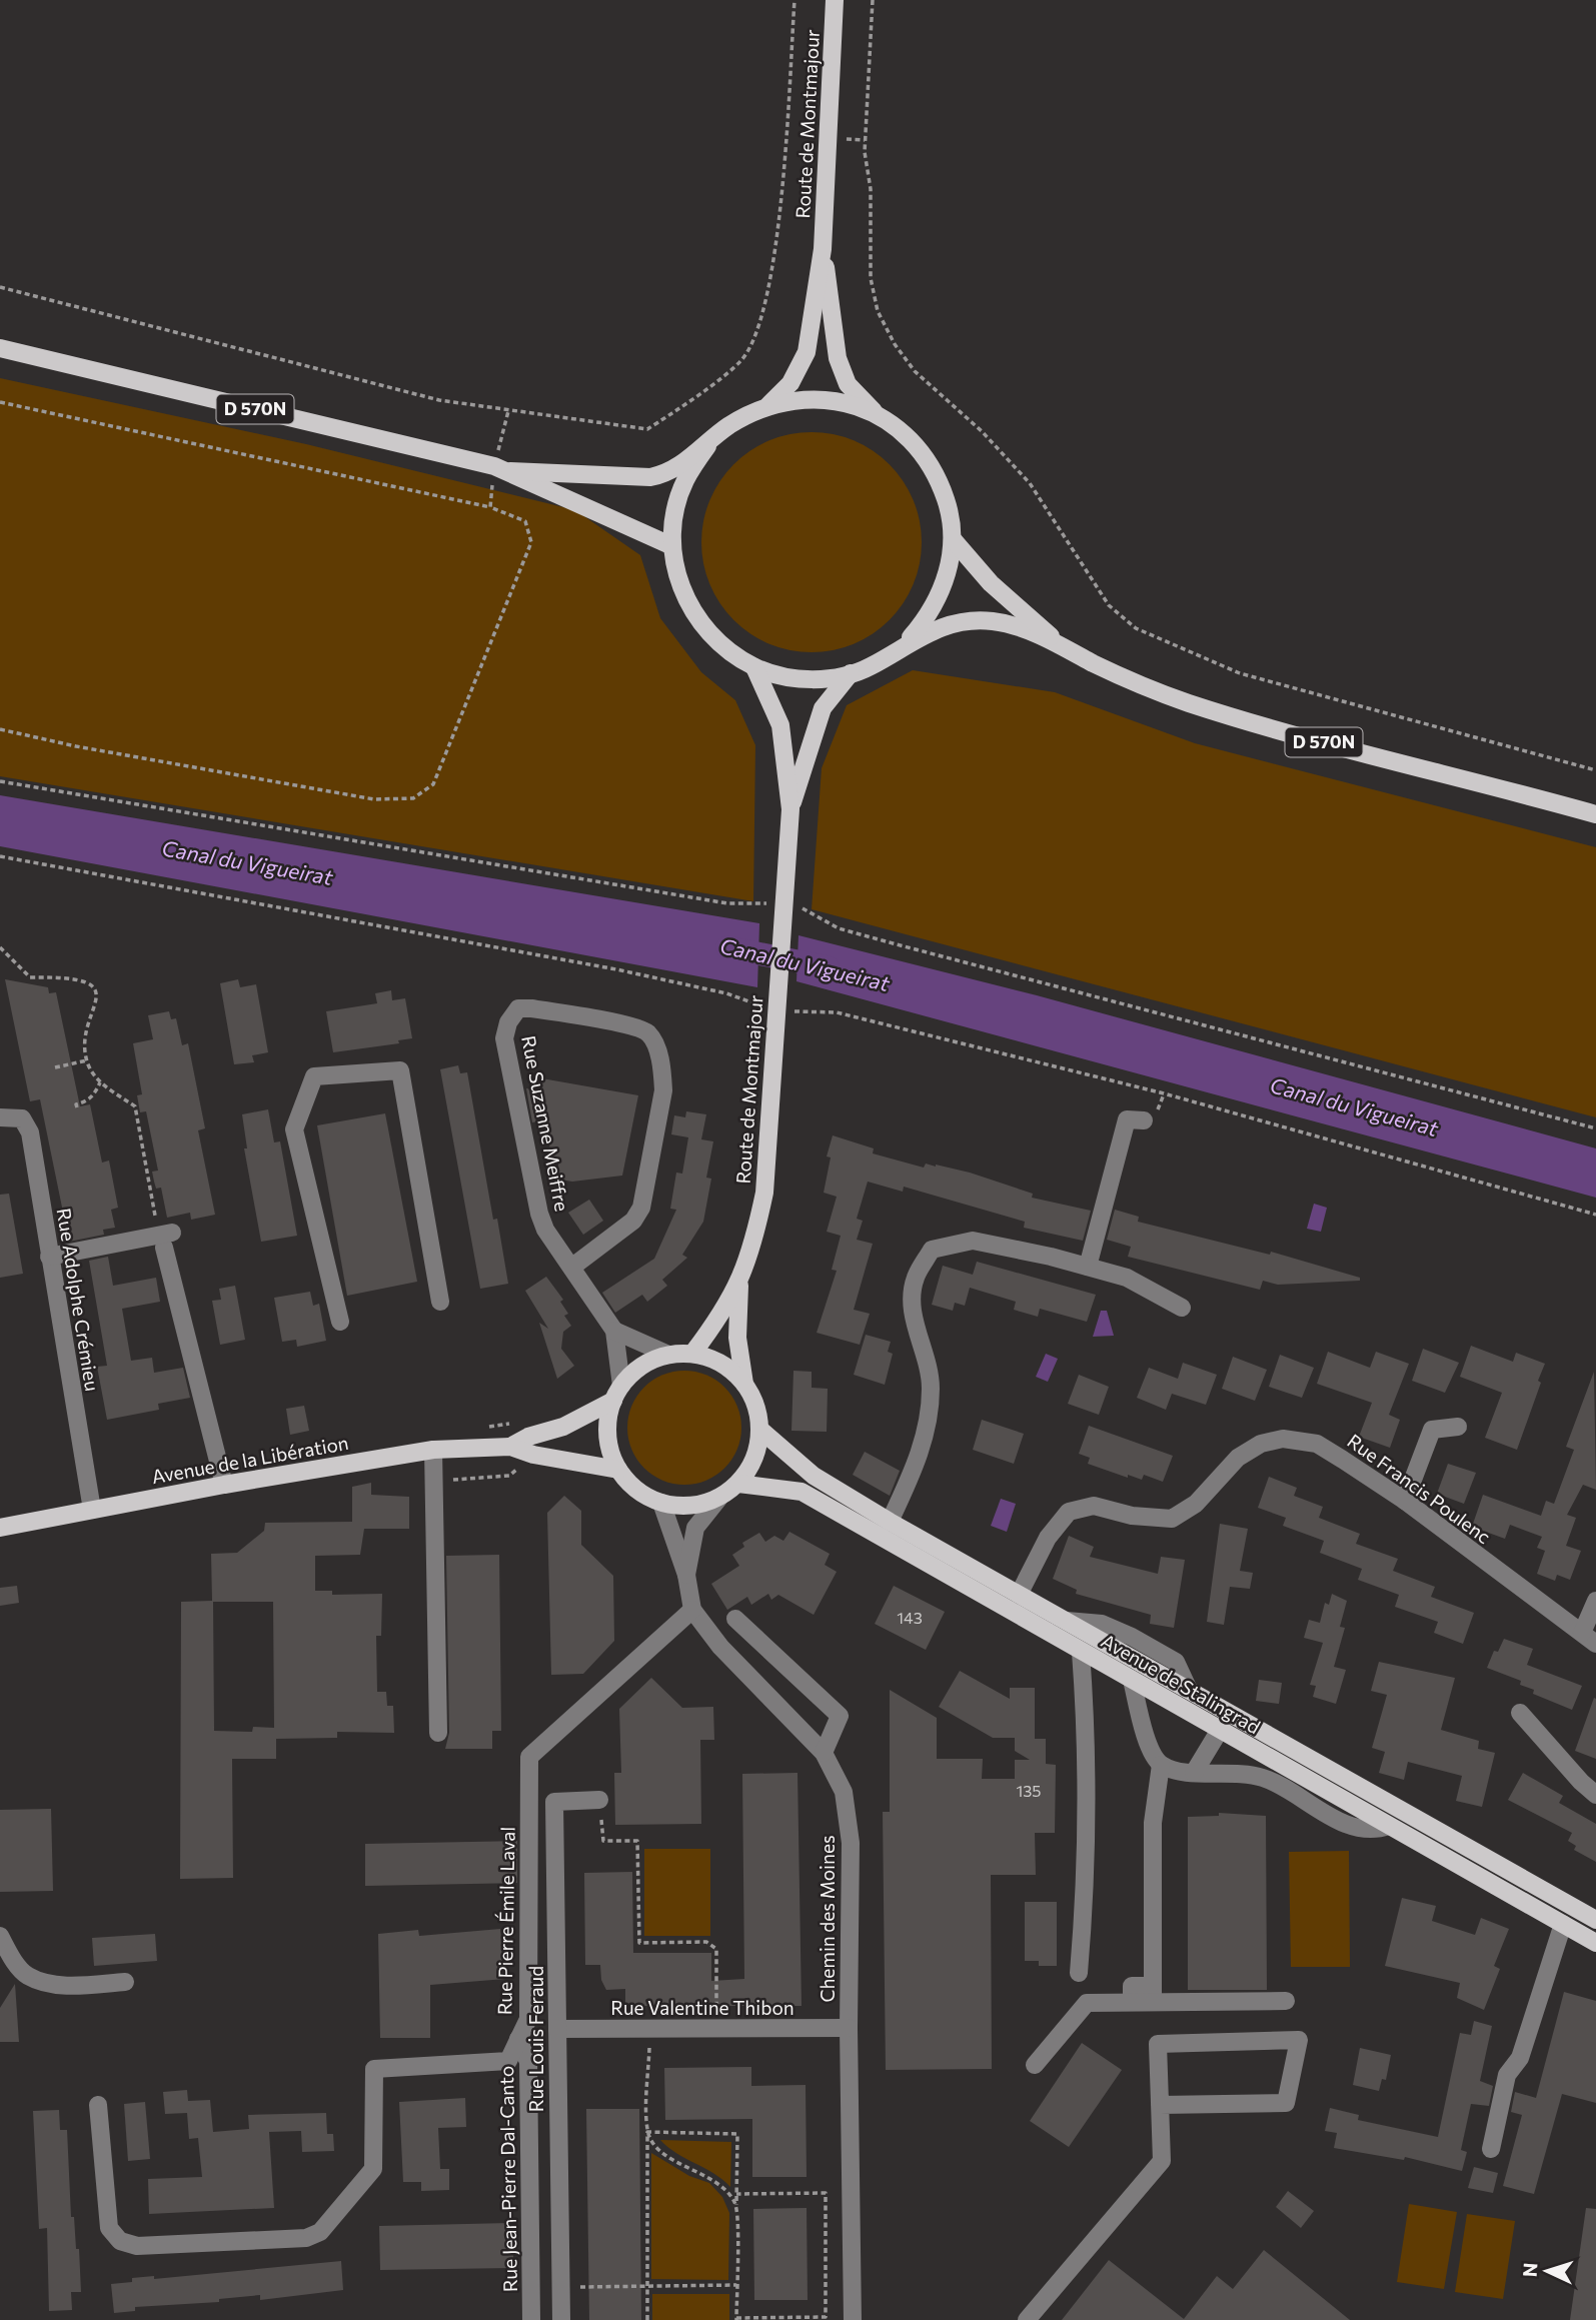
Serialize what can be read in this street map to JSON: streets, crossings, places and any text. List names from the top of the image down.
{
  "streets": {
    "main road": [
      "Route de Montmajour",
      "D 570N",
      "Avenue de la Libération",
      "Avenue de Stalingrad"
    ],
    "street": [
      "Rue Suzanne Meiffre",
      "Rue Adolphe Crémieu",
      "Rue Francis Poulenc",
      "Chemin des Moines",
      "Rue Pierre Émile Laval",
      "Rue Valentine Thibon",
      "Rue Louis Feraud",
      "Rue Jean-Pierre Dal-Canto"
    ]
  },
  "crossings": [
    ["Route de Montmajour", "Rue Suzanne Meiffre"],
    ["Route de Montmajour", "Avenue de la Libération"],
    ["Route de Montmajour", "Avenue de Stalingrad"],
    ["Route de Montmajour", "Chemin des Moines"],
    ["Rue Suzanne Meiffre", "Avenue de la Libération"],
    ["Rue Suzanne Meiffre", "Avenue de Stalingrad"],
    ["Rue Suzanne Meiffre", "Chemin des Moines"],
    ["Rue Adolphe Crémieu", "Avenue de la Libération"],
    ["Avenue de la Libération", "Avenue de Stalingrad"],
    ["Avenue de la Libération", "Chemin des Moines"],
    ["Rue Francis Poulenc", "Avenue de Stalingrad"],
    ["Avenue de Stalingrad", "Chemin des Moines"],
    ["Chemin des Moines", "Rue Pierre Émile Laval"],
    ["Chemin des Moines", "Rue Valentine Thibon"],
    ["Rue Pierre Émile Laval", "Rue Jean-Pierre Dal-Canto"],
    ["Rue Valentine Thibon", "Rue Louis Feraud"]
  ],
  "water": ["Canal du Vigueirat"],
  "house_numbers": ["143", "135"],
  "north": "left"
}
